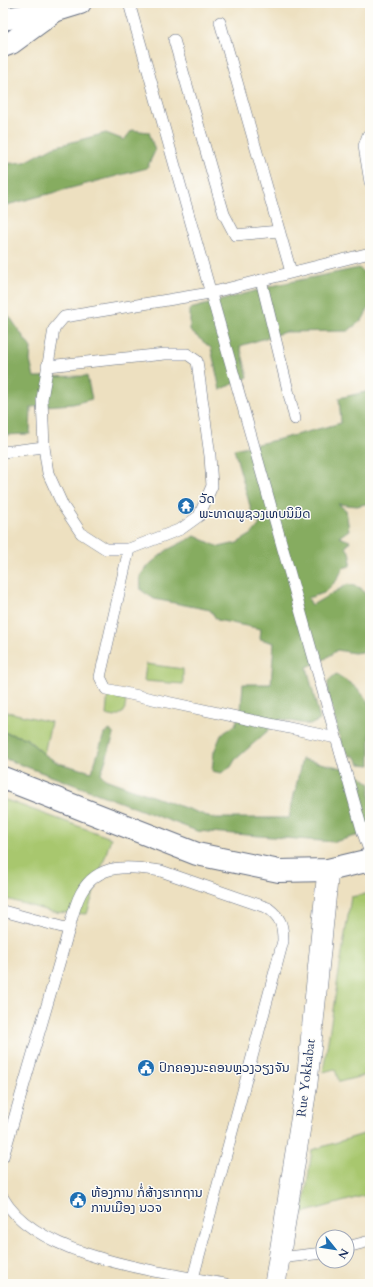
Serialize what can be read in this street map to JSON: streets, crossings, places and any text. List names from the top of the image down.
{
  "streets": {
    "street": ["Rue Yokkabat"]
  },
  "places": {
    "temple": ["ວັດ ພະທາດພູຊວງເທບນິມິດ"],
    "public building": ["ປົກຄອງນະຄອນຫຼວງວຽງຈັນ", "ຫ້ອງການ ກໍ່ສ້າງຮາກຖານ ການເມືອງ ນວຈ"]
  },
  "north": "bottom right"
}
